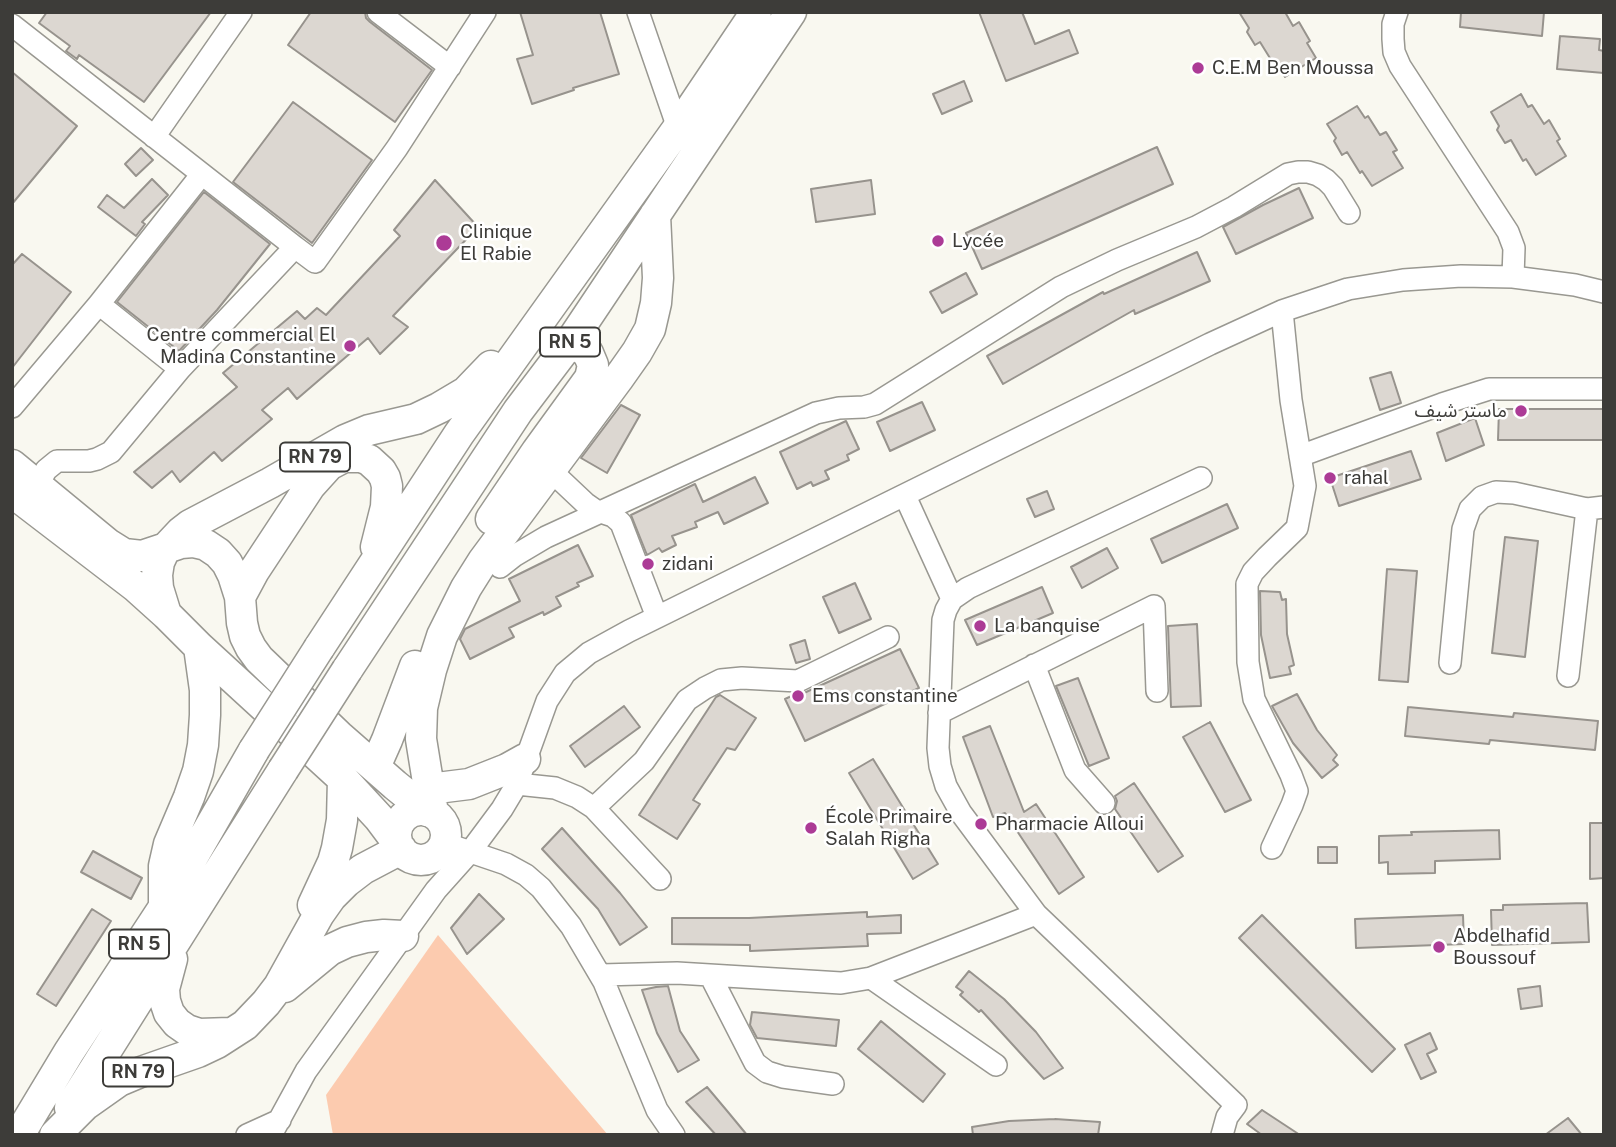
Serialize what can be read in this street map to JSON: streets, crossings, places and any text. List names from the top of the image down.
{
  "streets": {
    "highway": ["RN 5", "RN 79"]
  },
  "crossings": [
    ["RN 5", "RN 79"]
  ],
  "places": [
    "C.E.M Ben Moussa",
    "Lycée",
    "Clinique El Rabie",
    "Centre commercial El Madina Constantine",
    "ماستر شيف",
    "rahal",
    "zidani",
    "La banquise",
    "Ems constantine",
    "Pharmacie Alloui",
    "École Primaire Salah Righa",
    "Abdelhafid Boussouf"
  ]
}
